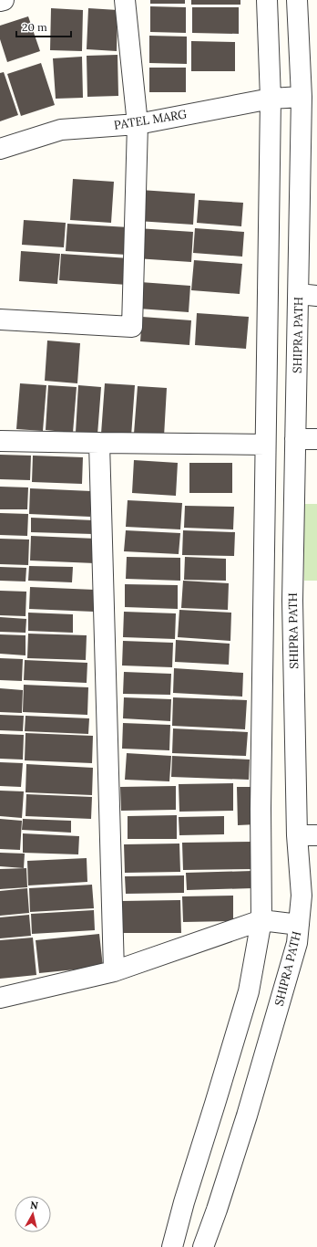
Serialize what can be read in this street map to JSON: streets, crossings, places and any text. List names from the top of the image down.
{
  "streets": {
    "street": ["PATEL MARG", "SHIPRA PATH"]
  },
  "crossings": [
    ["PATEL MARG", "SHIPRA PATH"]
  ],
  "scale_bar": "20 m",
  "north": "top"
}
